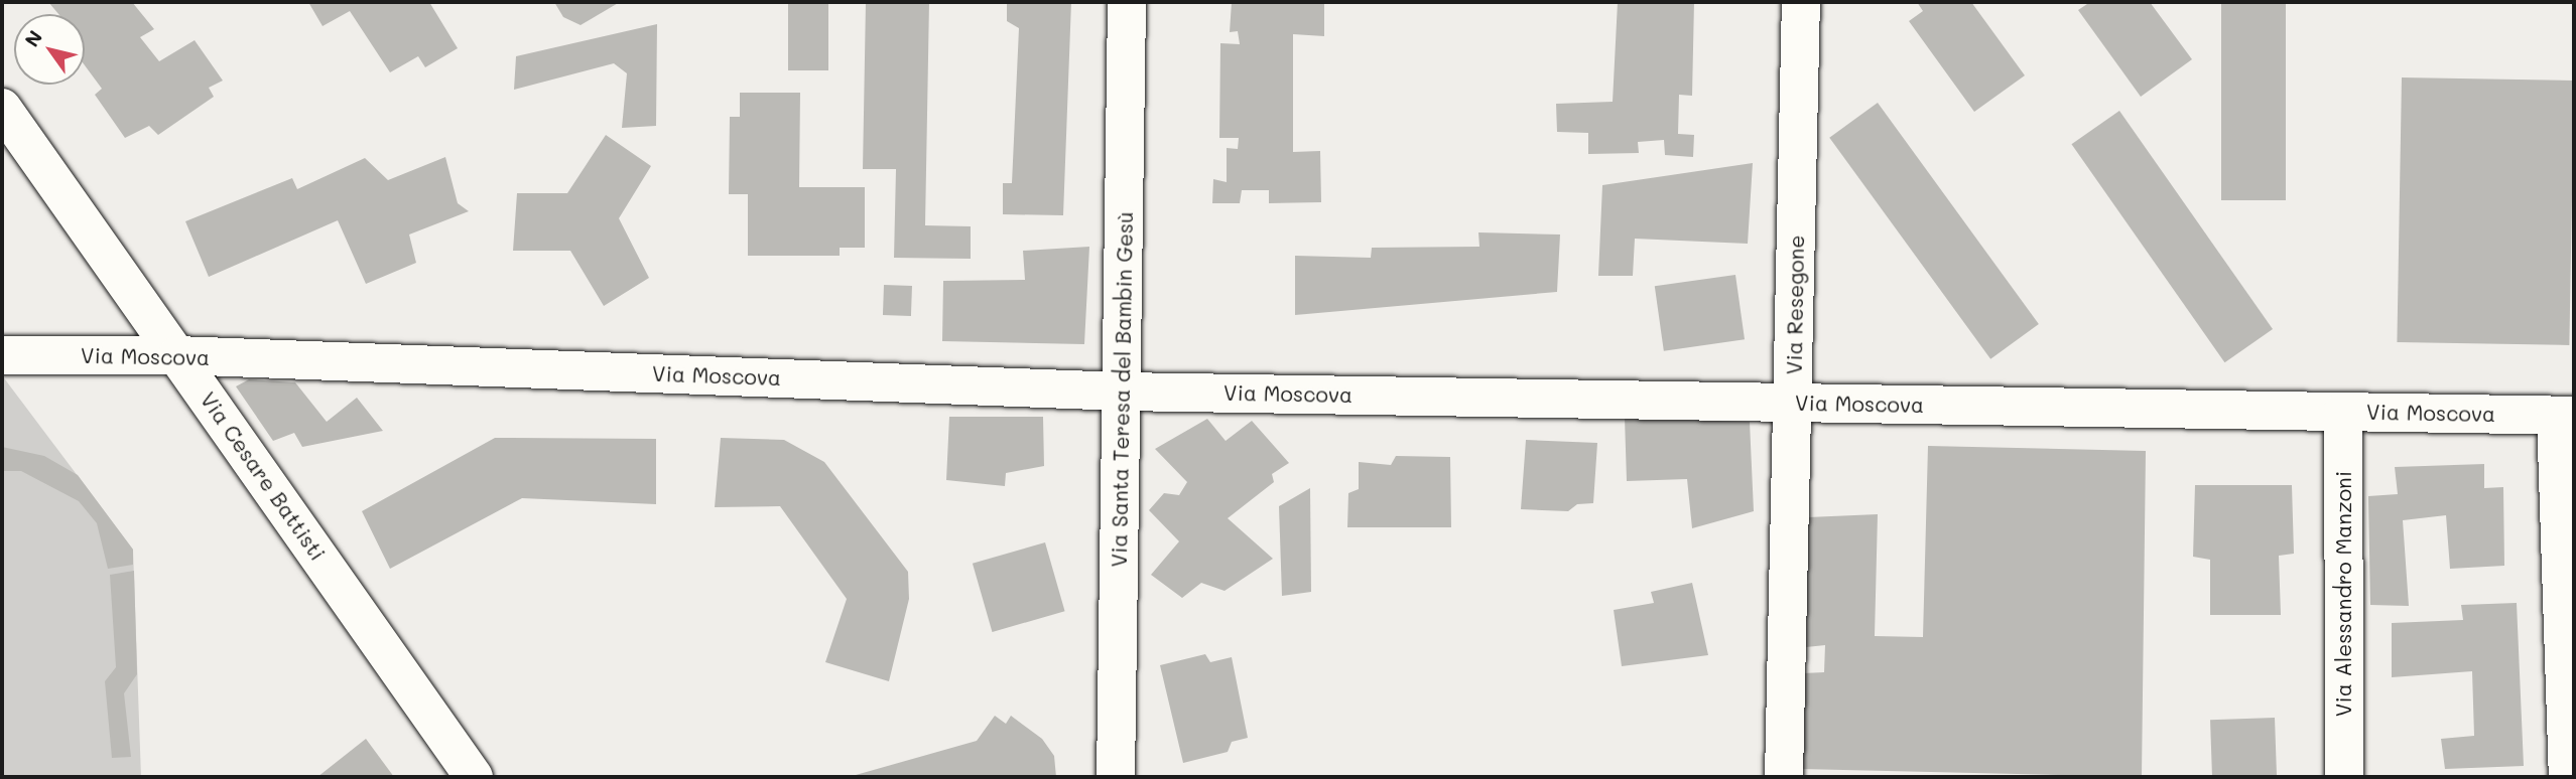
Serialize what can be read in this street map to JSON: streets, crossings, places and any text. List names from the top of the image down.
{
  "streets": {
    "street": [
      "Via Resegone",
      "Via Moscova",
      "Via Santa Teresa del Bambin Gesù",
      "Via Cesare Battisti",
      "Via Alessandro Manzoni"
    ]
  },
  "crossings": [
    ["Via Resegone", "Via Moscova"],
    ["Via Moscova", "Via Santa Teresa del Bambin Gesù"],
    ["Via Moscova", "Via Cesare Battisti"],
    ["Via Moscova", "Via Alessandro Manzoni"]
  ],
  "north": "top left"
}
